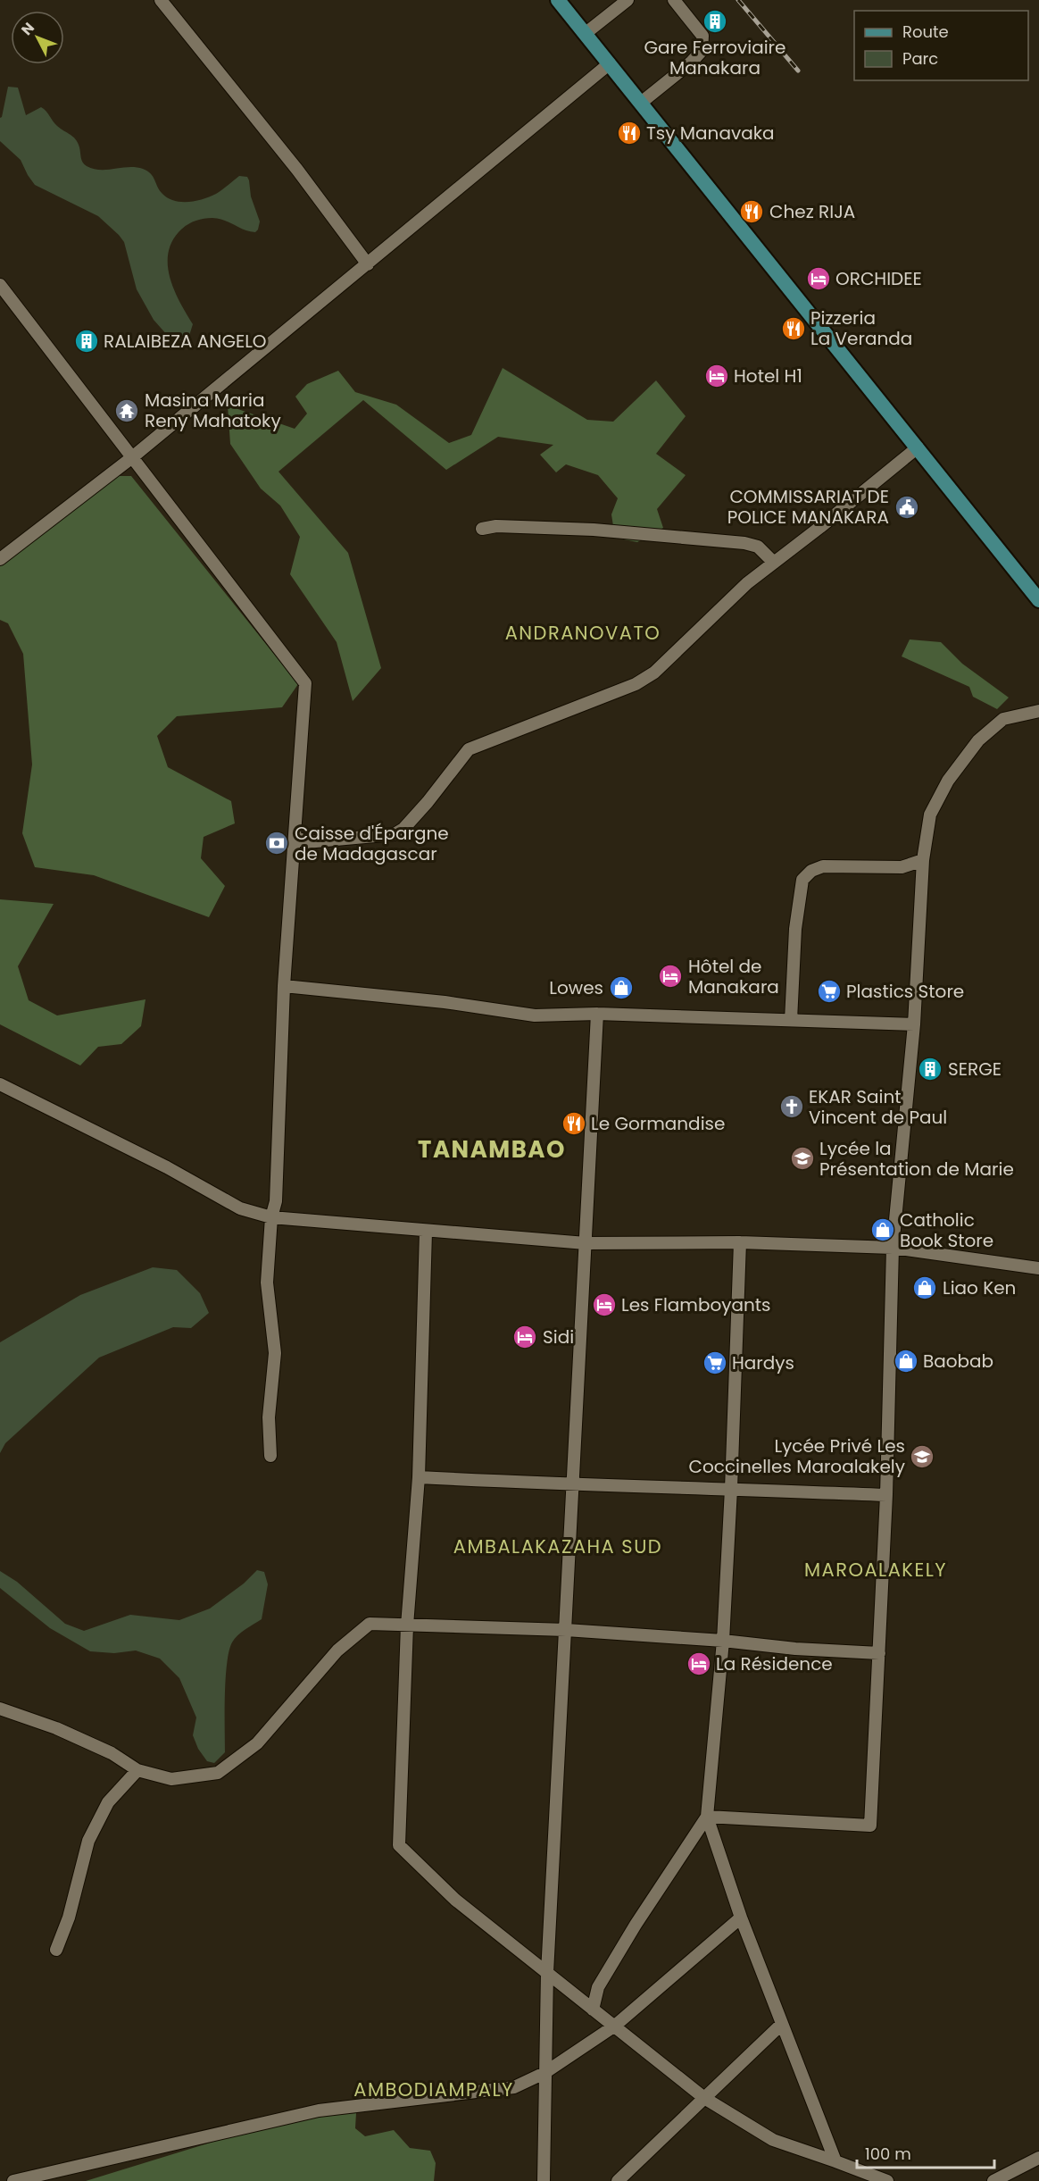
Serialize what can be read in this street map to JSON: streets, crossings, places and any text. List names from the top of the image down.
{
  "districts": [
    "ANDRANOVATO",
    "TANAMBAO",
    "AMBALAKAZAHA SUD",
    "MAROALAKELY",
    "AMBODIAMPALY"
  ],
  "places": {
    "building": ["Gare Ferroviaire Manakara", "RALAIBEZA ANGELO", "SERGE"],
    "restaurant": [
      "Tsy Manavaka",
      "Chez RIJA",
      "Pizzeria La Veranda",
      "Le Gormandise"
    ],
    "hotel": [
      "ORCHIDEE",
      "Hotel H1",
      "Hôtel de Manakara",
      "Les Flamboyants",
      "Sidi",
      "La Résidence"
    ],
    "temple": ["Masina Maria Reny Mahatoky"],
    "public building": ["COMMISSARIAT DE POLICE MANAKARA"],
    "bank": ["Caisse d'Épargne de Madagascar"],
    "shop": [
      "Lowes",
      "Catholic Book Store",
      "Liao Ken",
      "Baobab"
    ],
    "supermarket": ["Plastics Store", "Hardys"],
    "church": ["EKAR Saint Vincent de Paul"],
    "school or university": ["Lycée la Présentation de Marie", "Lycée Privé Les Coccinelles Maroalakely"]
  },
  "legend": ["Route", "Parc"],
  "scale_bar": "100 m",
  "north": "top left"
}
